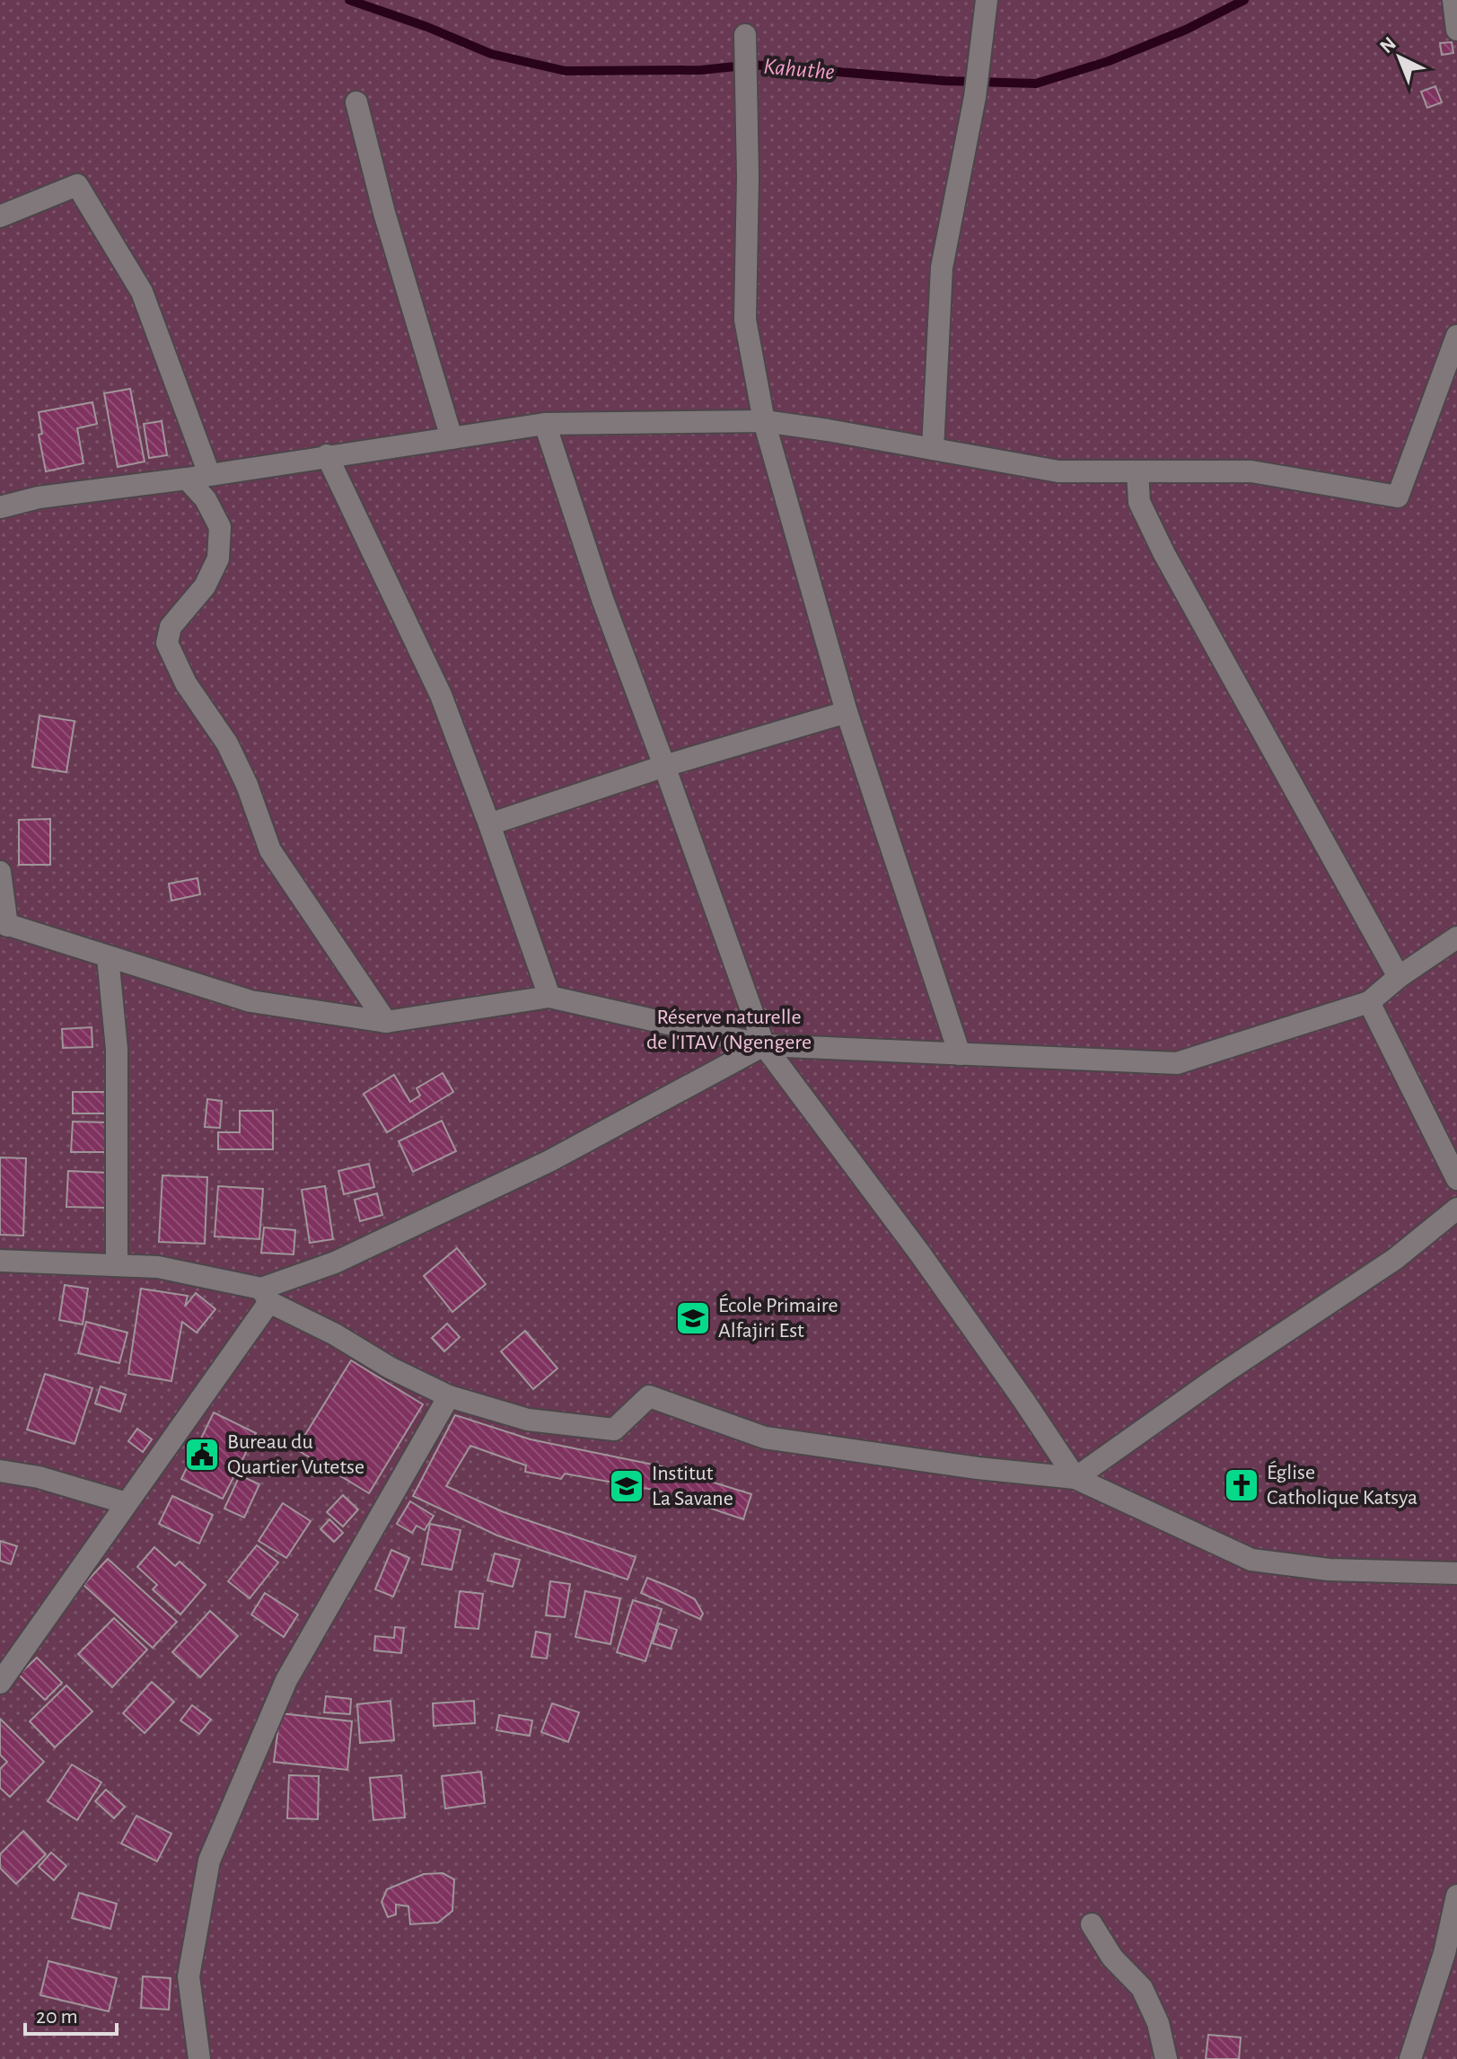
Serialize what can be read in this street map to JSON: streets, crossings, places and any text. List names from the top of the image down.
{
  "water": ["Kahuthe"],
  "parks": ["Réserve naturelle de l'ITAV (Ngengere"],
  "places": {
    "school or university": ["École Primaire Alfajiri Est", "Institut La Savane"],
    "public building": ["Bureau du Quartier Vutetse"],
    "church": ["Église Catholique Katsya"]
  },
  "scale_bar": "20 m",
  "north": "top left"
}
